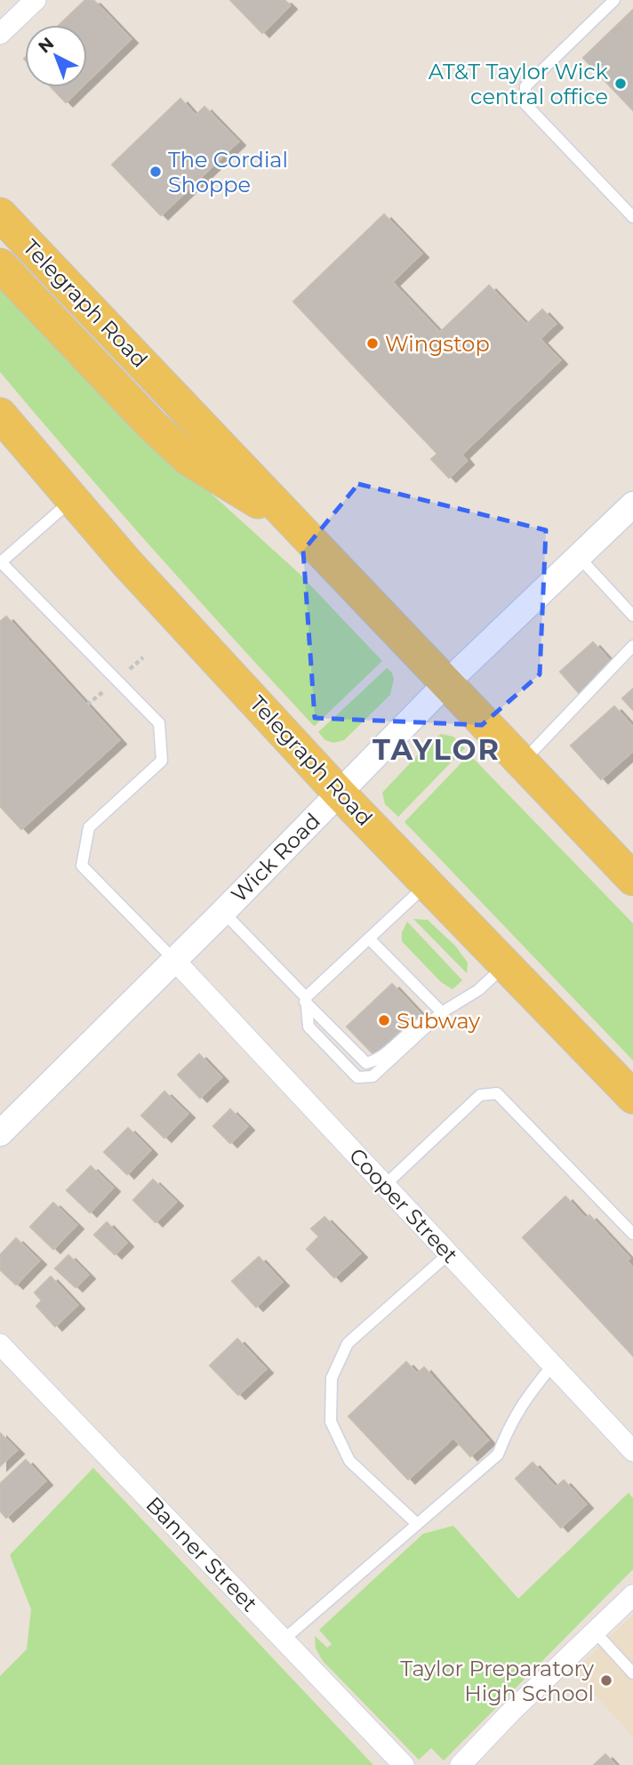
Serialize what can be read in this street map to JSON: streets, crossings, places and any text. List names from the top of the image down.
{
  "streets": {
    "main road": ["Telegraph Road"],
    "street": ["Wick Road", "Cooper Street", "Banner Street"]
  },
  "crossings": [
    ["Telegraph Road", "Wick Road"],
    ["Wick Road", "Cooper Street"]
  ],
  "districts": ["TAYLOR"],
  "places": [
    "AT&T Taylor Wick central office",
    "The Cordial Shoppe",
    "Wingstop",
    "Subway",
    "Taylor Preparatory High School"
  ],
  "north": "top left"
}
